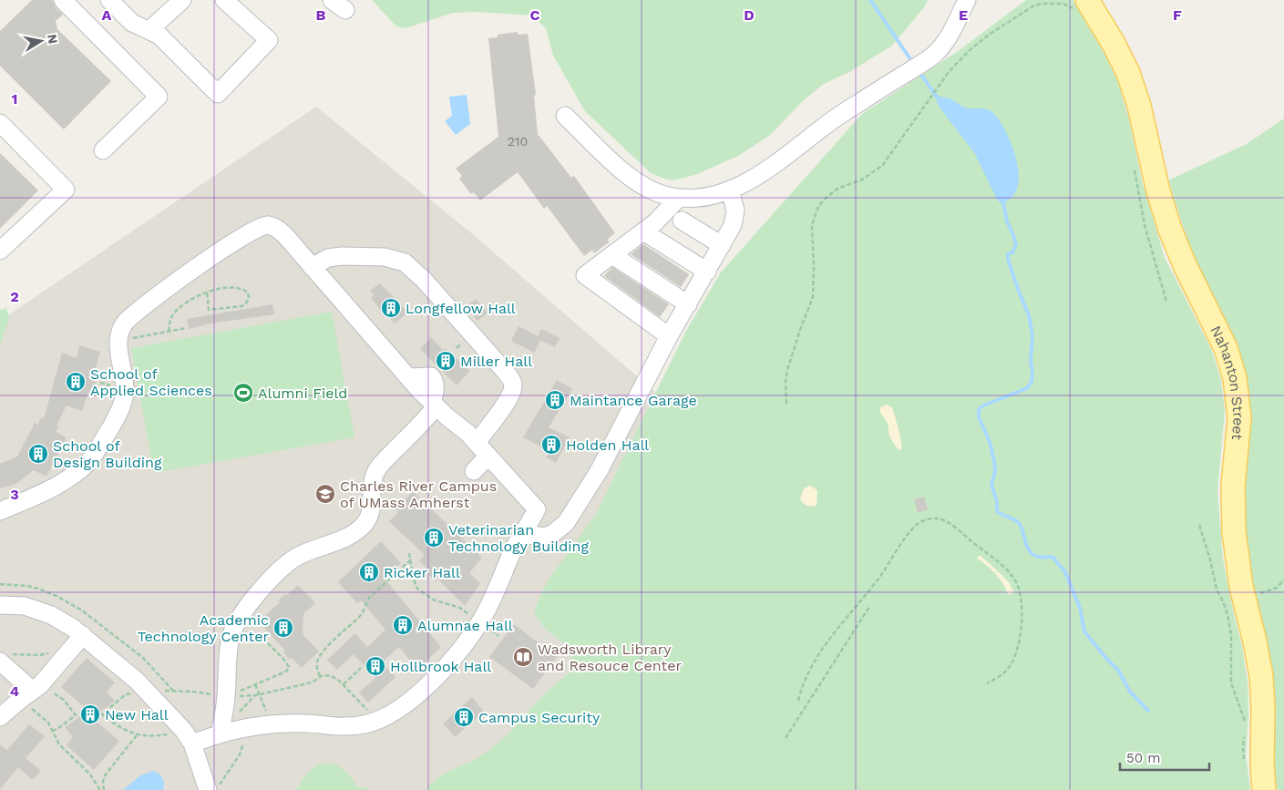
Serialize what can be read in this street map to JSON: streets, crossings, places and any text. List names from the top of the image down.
{
  "streets": {
    "main road": ["Nahanton Street"]
  },
  "places": {
    "building": [
      "Longfellow Hall",
      "Miller Hall",
      "School of Applied Sciences",
      "Maintance Garage",
      "Holden Hall",
      "School of Design Building",
      "Veterinarian Technology Building",
      "Ricker Hall",
      "Alumnae Hall",
      "Academic Technology Center",
      "Hollbrook Hall",
      "New Hall",
      "Campus Security"
    ],
    "sports": ["Alumni Field"],
    "school or university": ["Charles River Campus of UMass Amherst"],
    "library": ["Wadsworth Library and Resouce Center"]
  },
  "house_numbers": ["210"],
  "scale_bar": "50 m",
  "north": "right",
  "grid": {
    "columns": [
      "A",
      "B",
      "C",
      "D",
      "E",
      "F"
    ],
    "rows": [
      "1",
      "2",
      "3",
      "4"
    ]
  }
}
